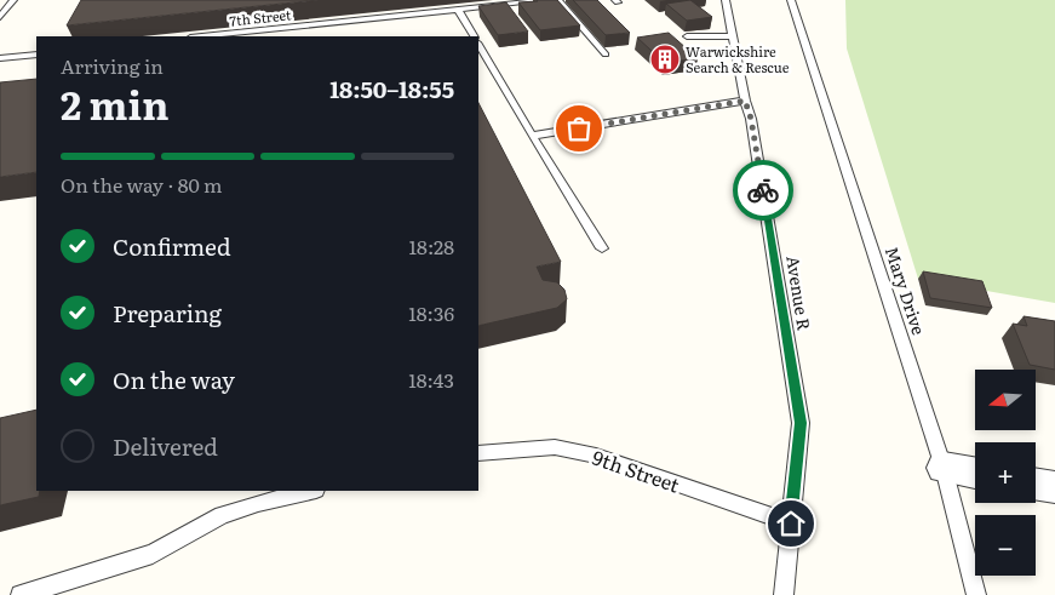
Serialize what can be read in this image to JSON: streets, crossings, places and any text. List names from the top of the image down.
{
  "streets": {
    "lane": [
      "7th Street",
      "Mary Drive",
      "Avenue R",
      "9th Street"
    ]
  },
  "crossings": [
    ["Avenue R", "9th Street"]
  ],
  "places": {
    "building": ["Warwickshire Search & Rescue"]
  },
  "north": "left",
  "page": {
    "heading": ["2 min", "Arriving in", "18:50–18:55"],
    "bar": "On the way · 80 m",
    "list": [
      ["Confirmed", "18:28"],
      ["Preparing", "18:36"],
      ["On the way", "18:43"],
      "Delivered"
    ],
    "map_buttons": ["+", "−"]
  }
}
